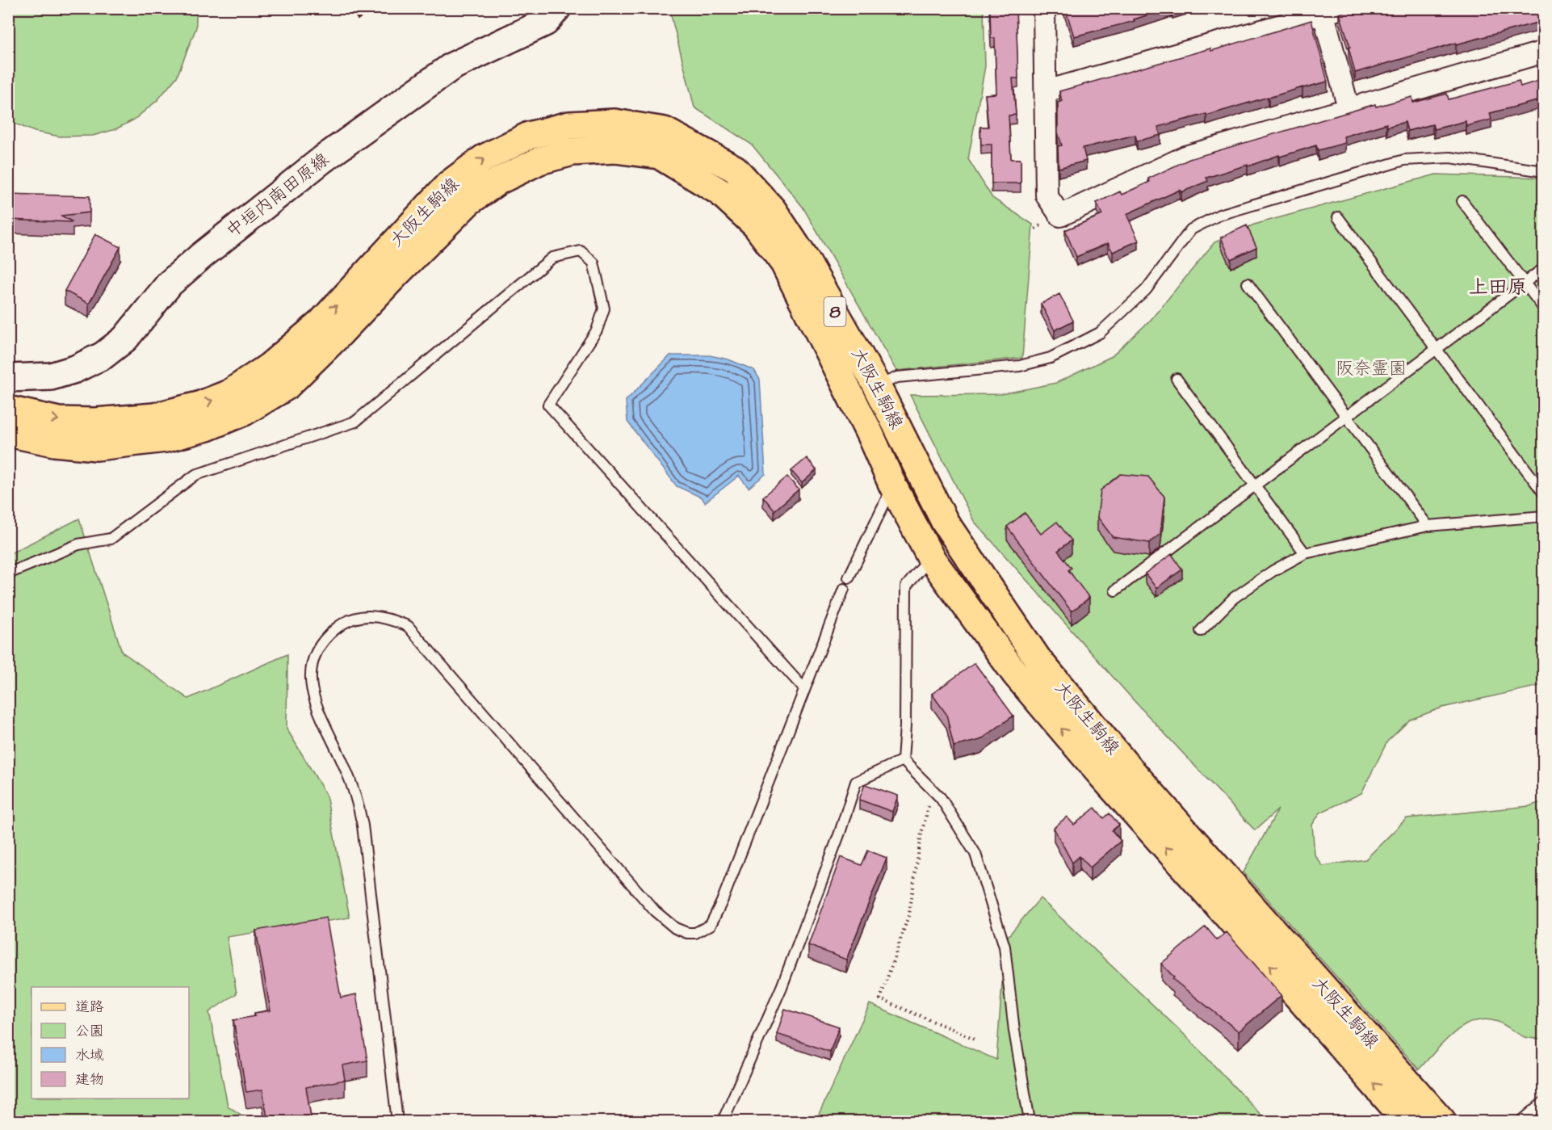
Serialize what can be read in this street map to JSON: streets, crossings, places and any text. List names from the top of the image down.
{
  "streets": {
    "main road": ["中垣内南田原線", "大阪生駒線", "8"]
  },
  "districts": ["上田原"],
  "parks": ["阪奈霊園"],
  "legend": [
    "道路",
    "公園",
    "水域",
    "建物"
  ]
}
